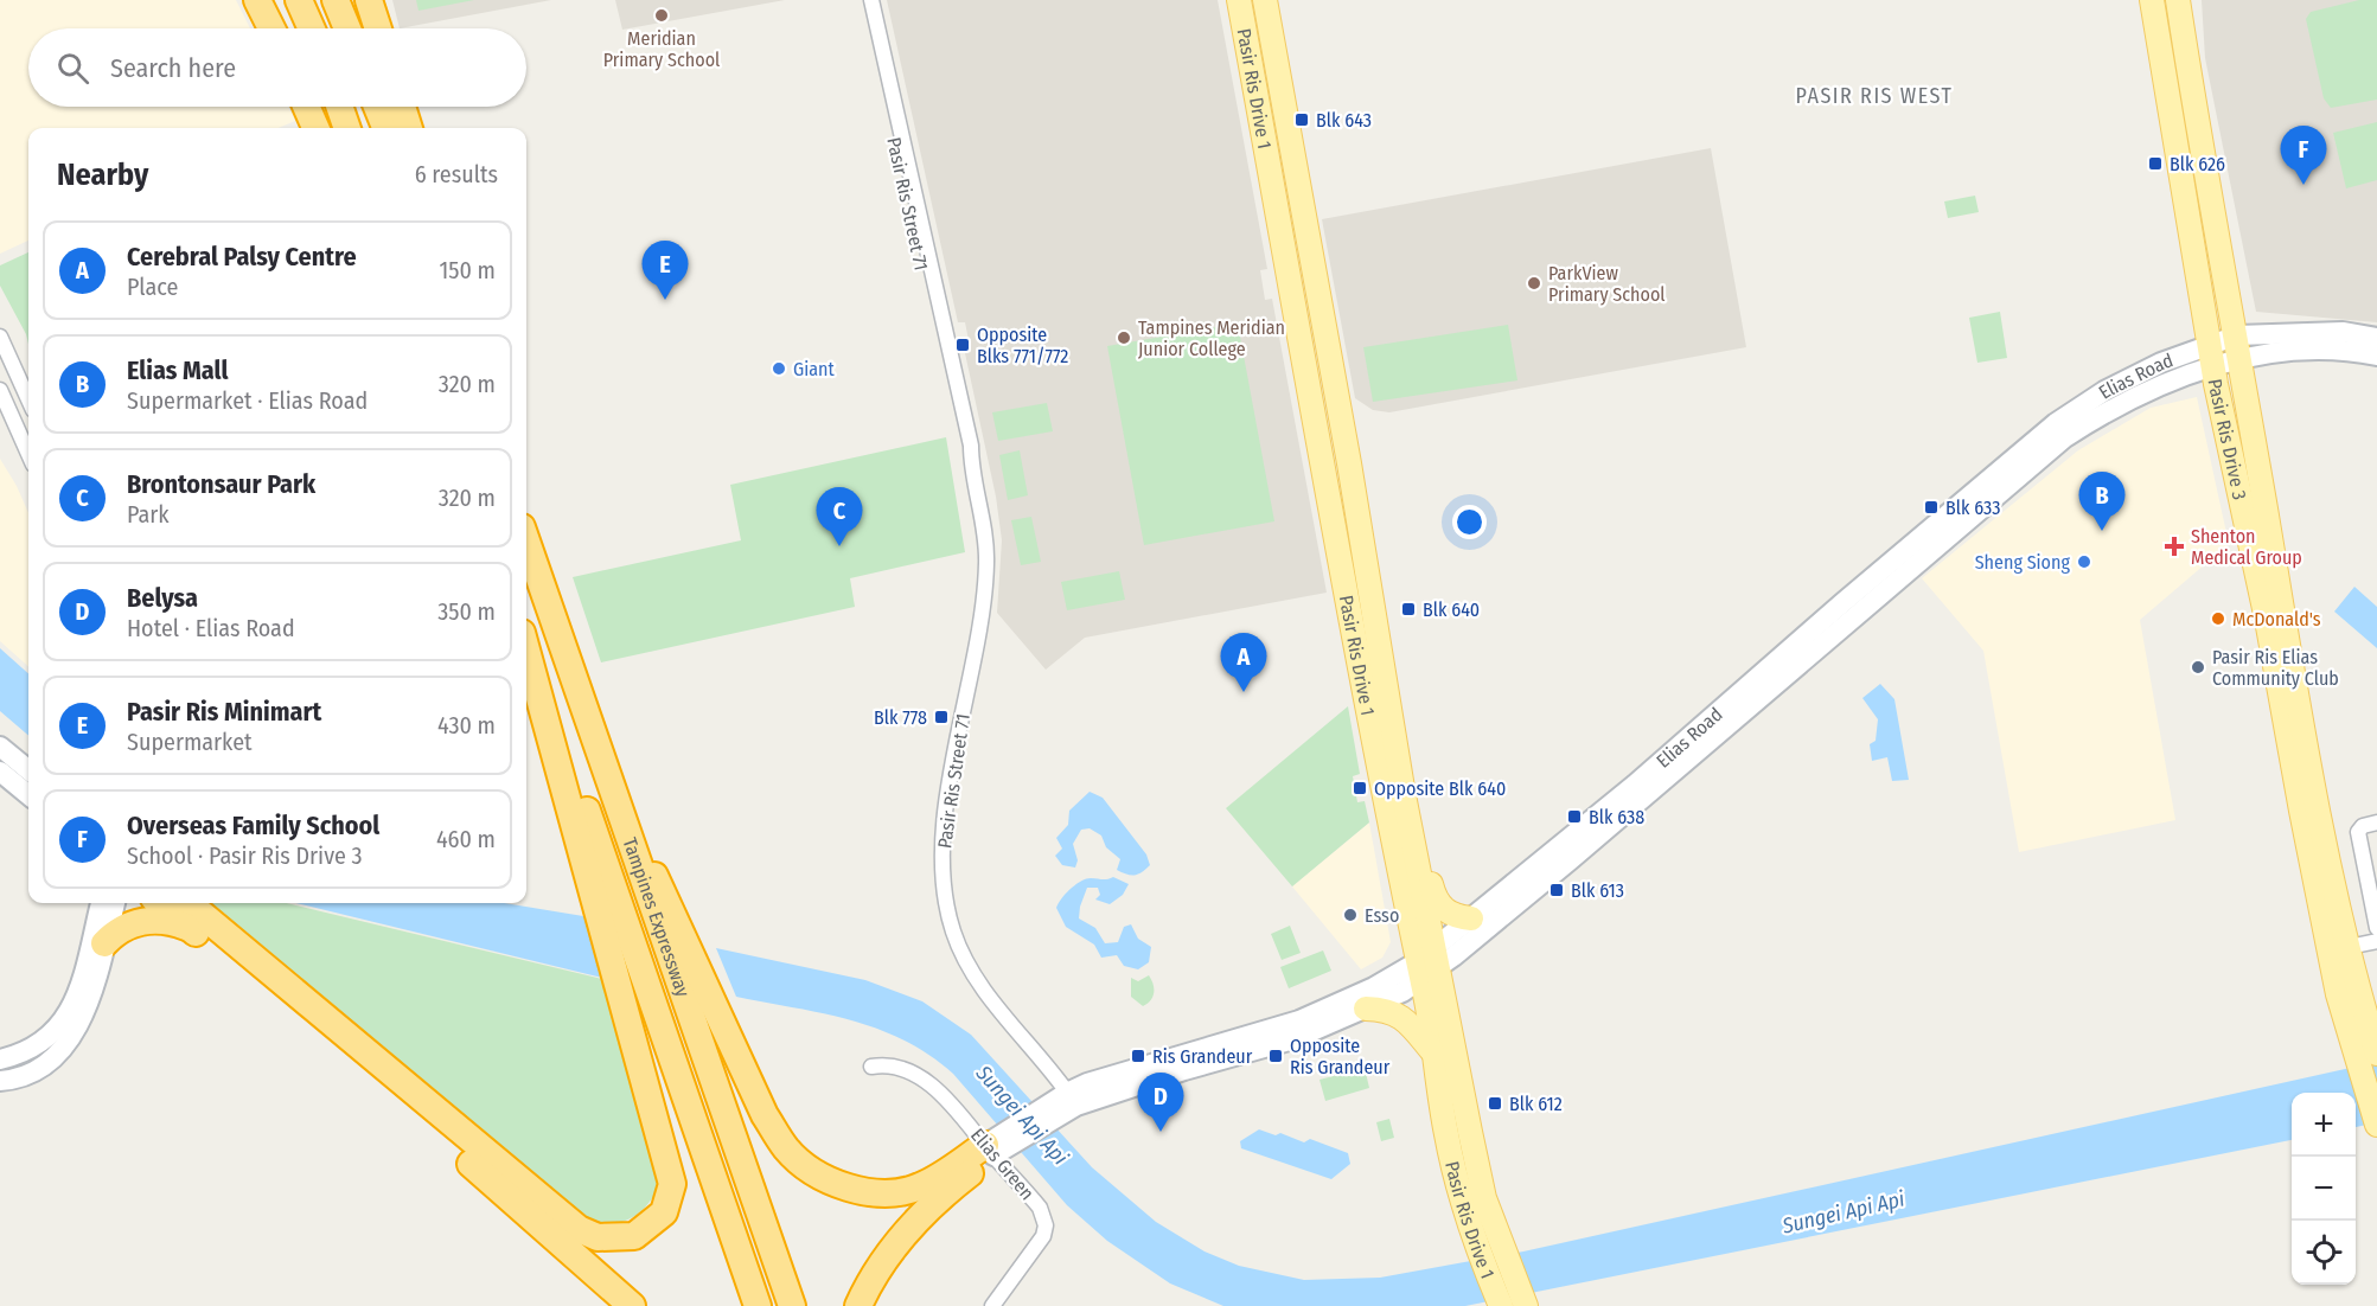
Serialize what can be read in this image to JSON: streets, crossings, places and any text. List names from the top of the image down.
{
  "streets": {
    "highway": ["Tampines Expressway"],
    "main road": ["Pasir Ris Drive 1", "Elias Road", "Pasir Ris Drive 3"],
    "street": ["Pasir Ris Street 71", "Elias Green"]
  },
  "crossings": [
    ["Pasir Ris Drive 1", "Elias Road"],
    ["Pasir Ris Street 71", "Elias Road"],
    ["Elias Road", "Pasir Ris Drive 3"],
    ["Elias Road", "Elias Green"]
  ],
  "districts": ["PASIR RIS WEST"],
  "water": ["Sungei Api Api"],
  "places": {
    "other": [
      "Meridian Primary School",
      "ParkView Primary School",
      "Tampines Meridian Junior College",
      "Giant",
      "Sheng Siong",
      "McDonald's",
      "Pasir Ris Elias Community Club",
      "Esso"
    ],
    "transit": [
      "Blk 643",
      "Blk 626",
      "Opposite Blks 771/772",
      "Blk 633",
      "Blk 640",
      "Blk 778",
      "Opposite Blk 640",
      "Blk 638",
      "Blk 613",
      "Ris Grandeur",
      "Opposite Ris Grandeur",
      "Blk 612"
    ],
    "health": ["Shenton Medical Group"]
  },
  "page": {
    "search": "Search here",
    "pins": [
      "F",
      "E",
      "B",
      "C",
      "A",
      "D"
    ],
    "heading": ["Nearby", "6 results"],
    "list": [
      {
        "mark": "A",
        "name": "Cerebral Palsy Centre",
        "note": "Place",
        "value": "150 m"
      },
      {
        "mark": "B",
        "name": "Elias Mall",
        "note": "Supermarket · Elias Road",
        "value": "320 m"
      },
      {
        "mark": "C",
        "name": "Brontonsaur Park",
        "note": "Park",
        "value": "320 m"
      },
      {
        "mark": "D",
        "name": "Belysa",
        "note": "Hotel · Elias Road",
        "value": "350 m"
      },
      {
        "mark": "E",
        "name": "Pasir Ris Minimart",
        "note": "Supermarket",
        "value": "430 m"
      },
      {
        "mark": "F",
        "name": "Overseas Family School",
        "note": "School · Pasir Ris Drive 3",
        "value": "460 m"
      }
    ],
    "map_buttons": ["+", "−"]
  }
}
